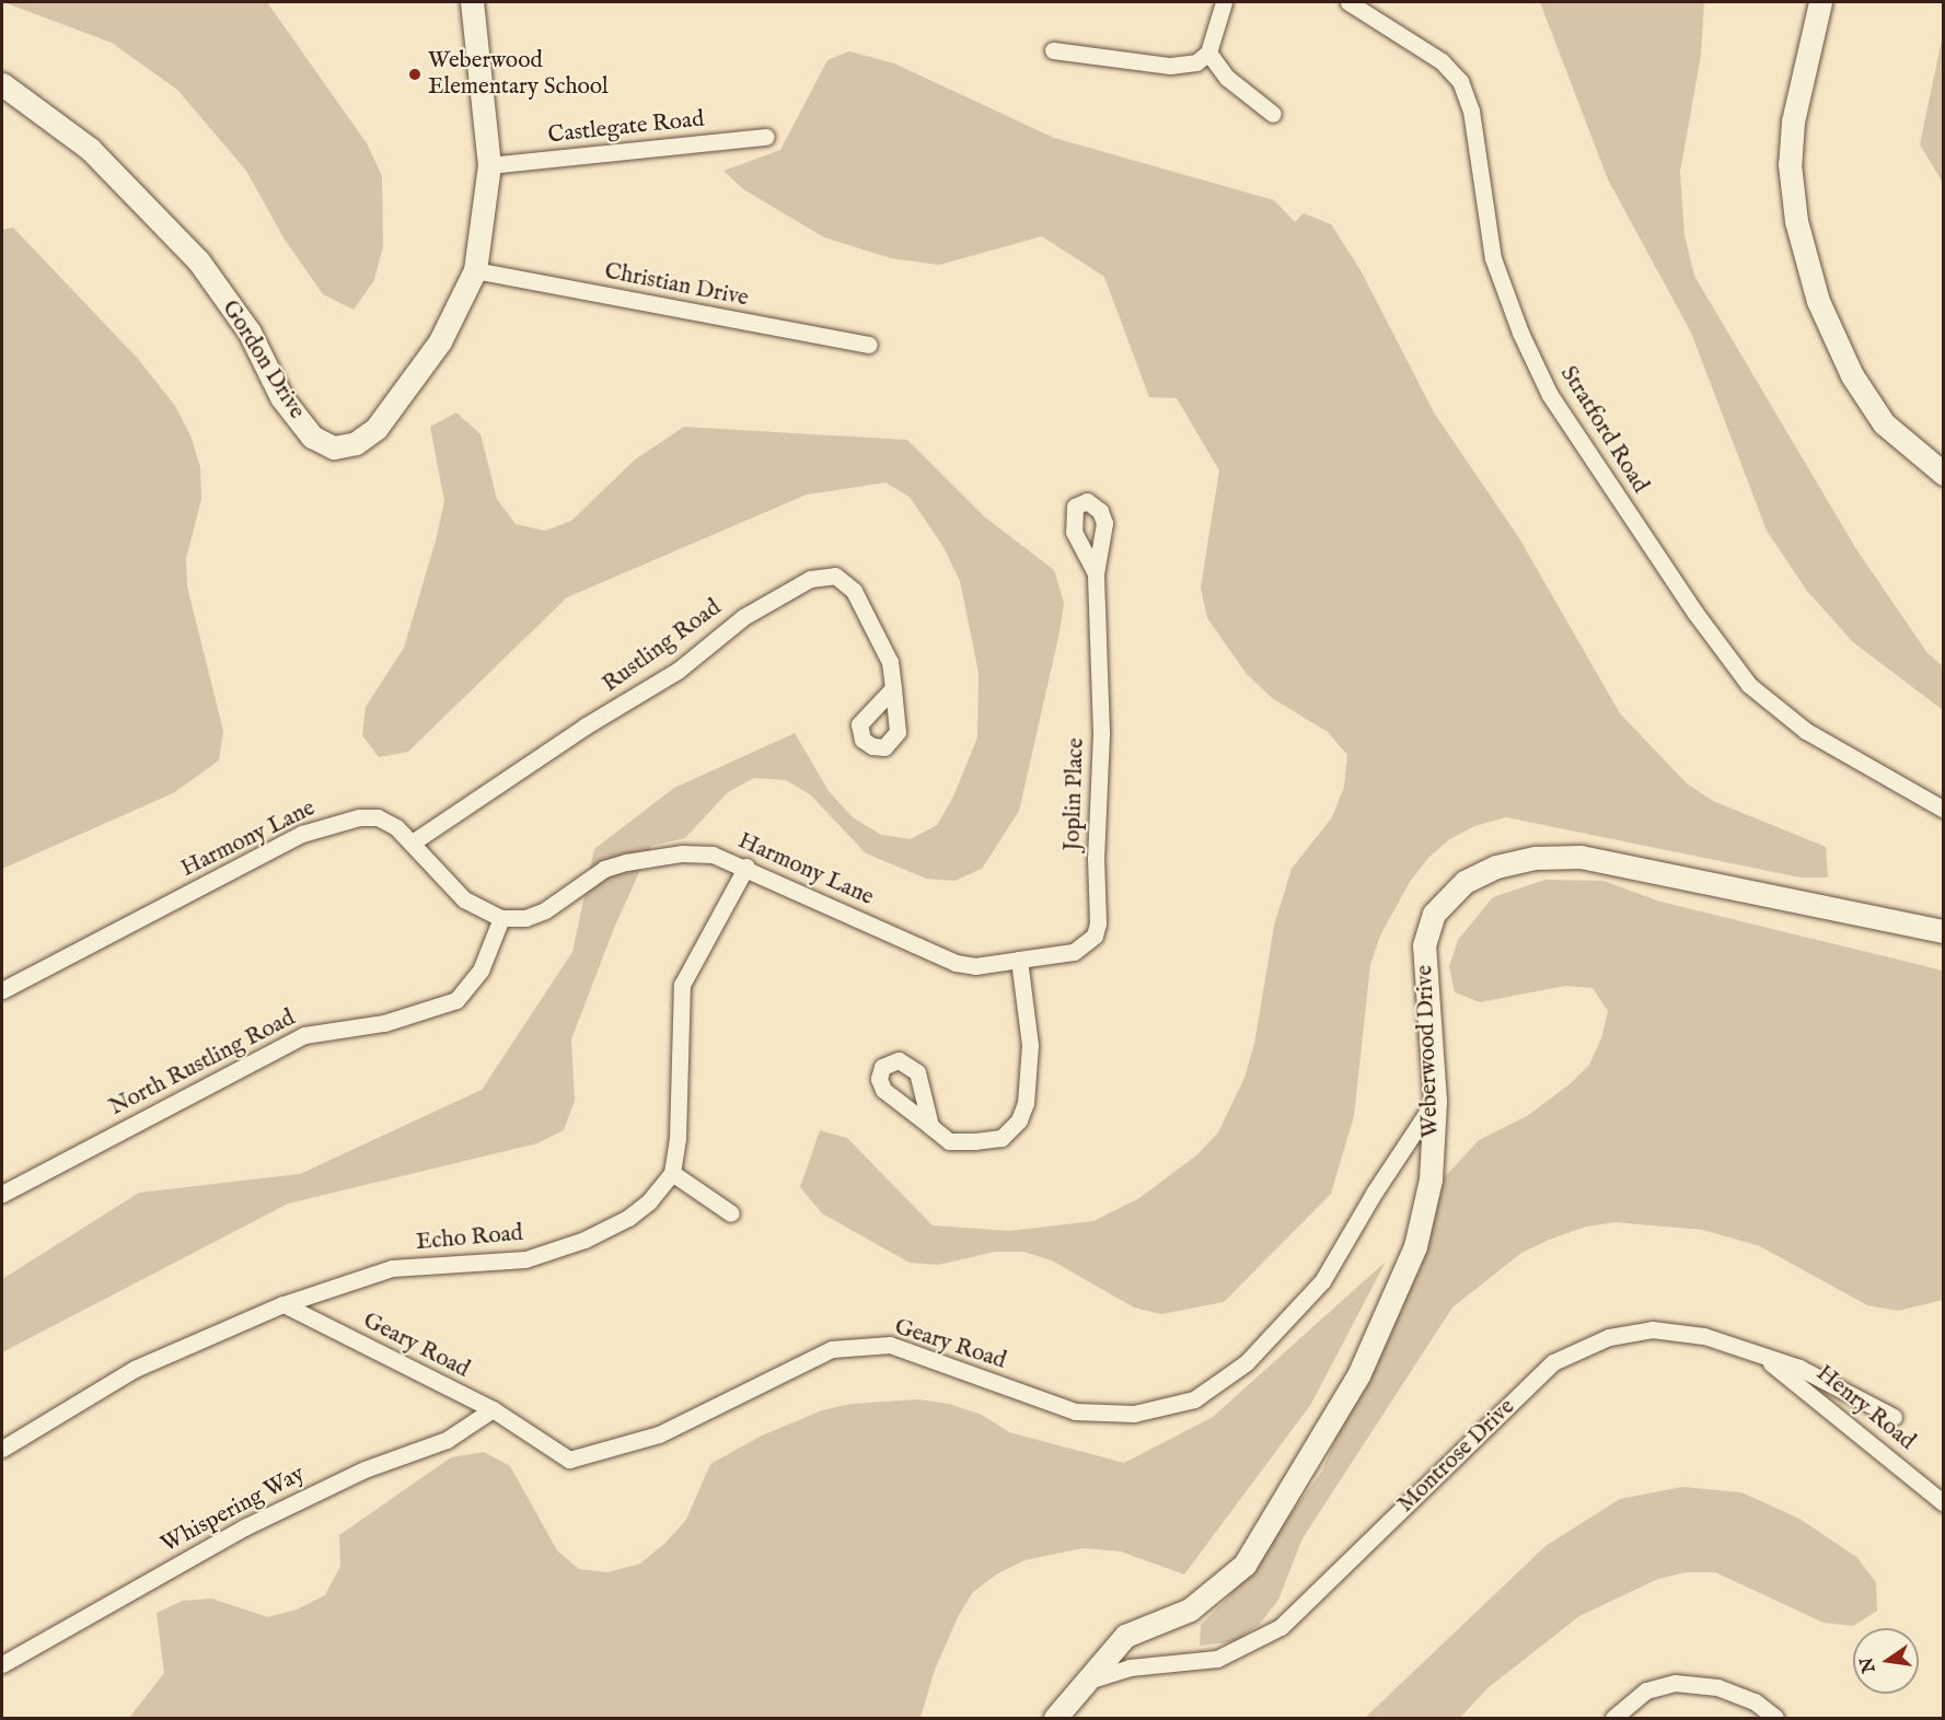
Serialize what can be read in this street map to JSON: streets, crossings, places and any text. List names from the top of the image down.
{
  "streets": {
    "street": [
      "Castlegate Road",
      "Christian Drive",
      "Gordon Drive",
      "Stratford Road",
      "Rustling Road",
      "Joplin Place",
      "Harmony Lane",
      "Weberwood Drive",
      "North Rustling Road",
      "Echo Road",
      "Geary Road",
      "Henry Road",
      "Montrose Drive",
      "Whispering Way"
    ]
  },
  "crossings": [
    ["Castlegate Road", "Gordon Drive"],
    ["Christian Drive", "Gordon Drive"],
    ["Rustling Road", "Harmony Lane"],
    ["Joplin Place", "Harmony Lane"],
    ["Harmony Lane", "North Rustling Road"],
    ["Weberwood Drive", "Geary Road"],
    ["Weberwood Drive", "Montrose Drive"],
    ["Echo Road", "Geary Road"],
    ["Geary Road", "Whispering Way"],
    ["Henry Road", "Montrose Drive"]
  ],
  "places": ["Weberwood Elementary School"],
  "north": "left"
}
